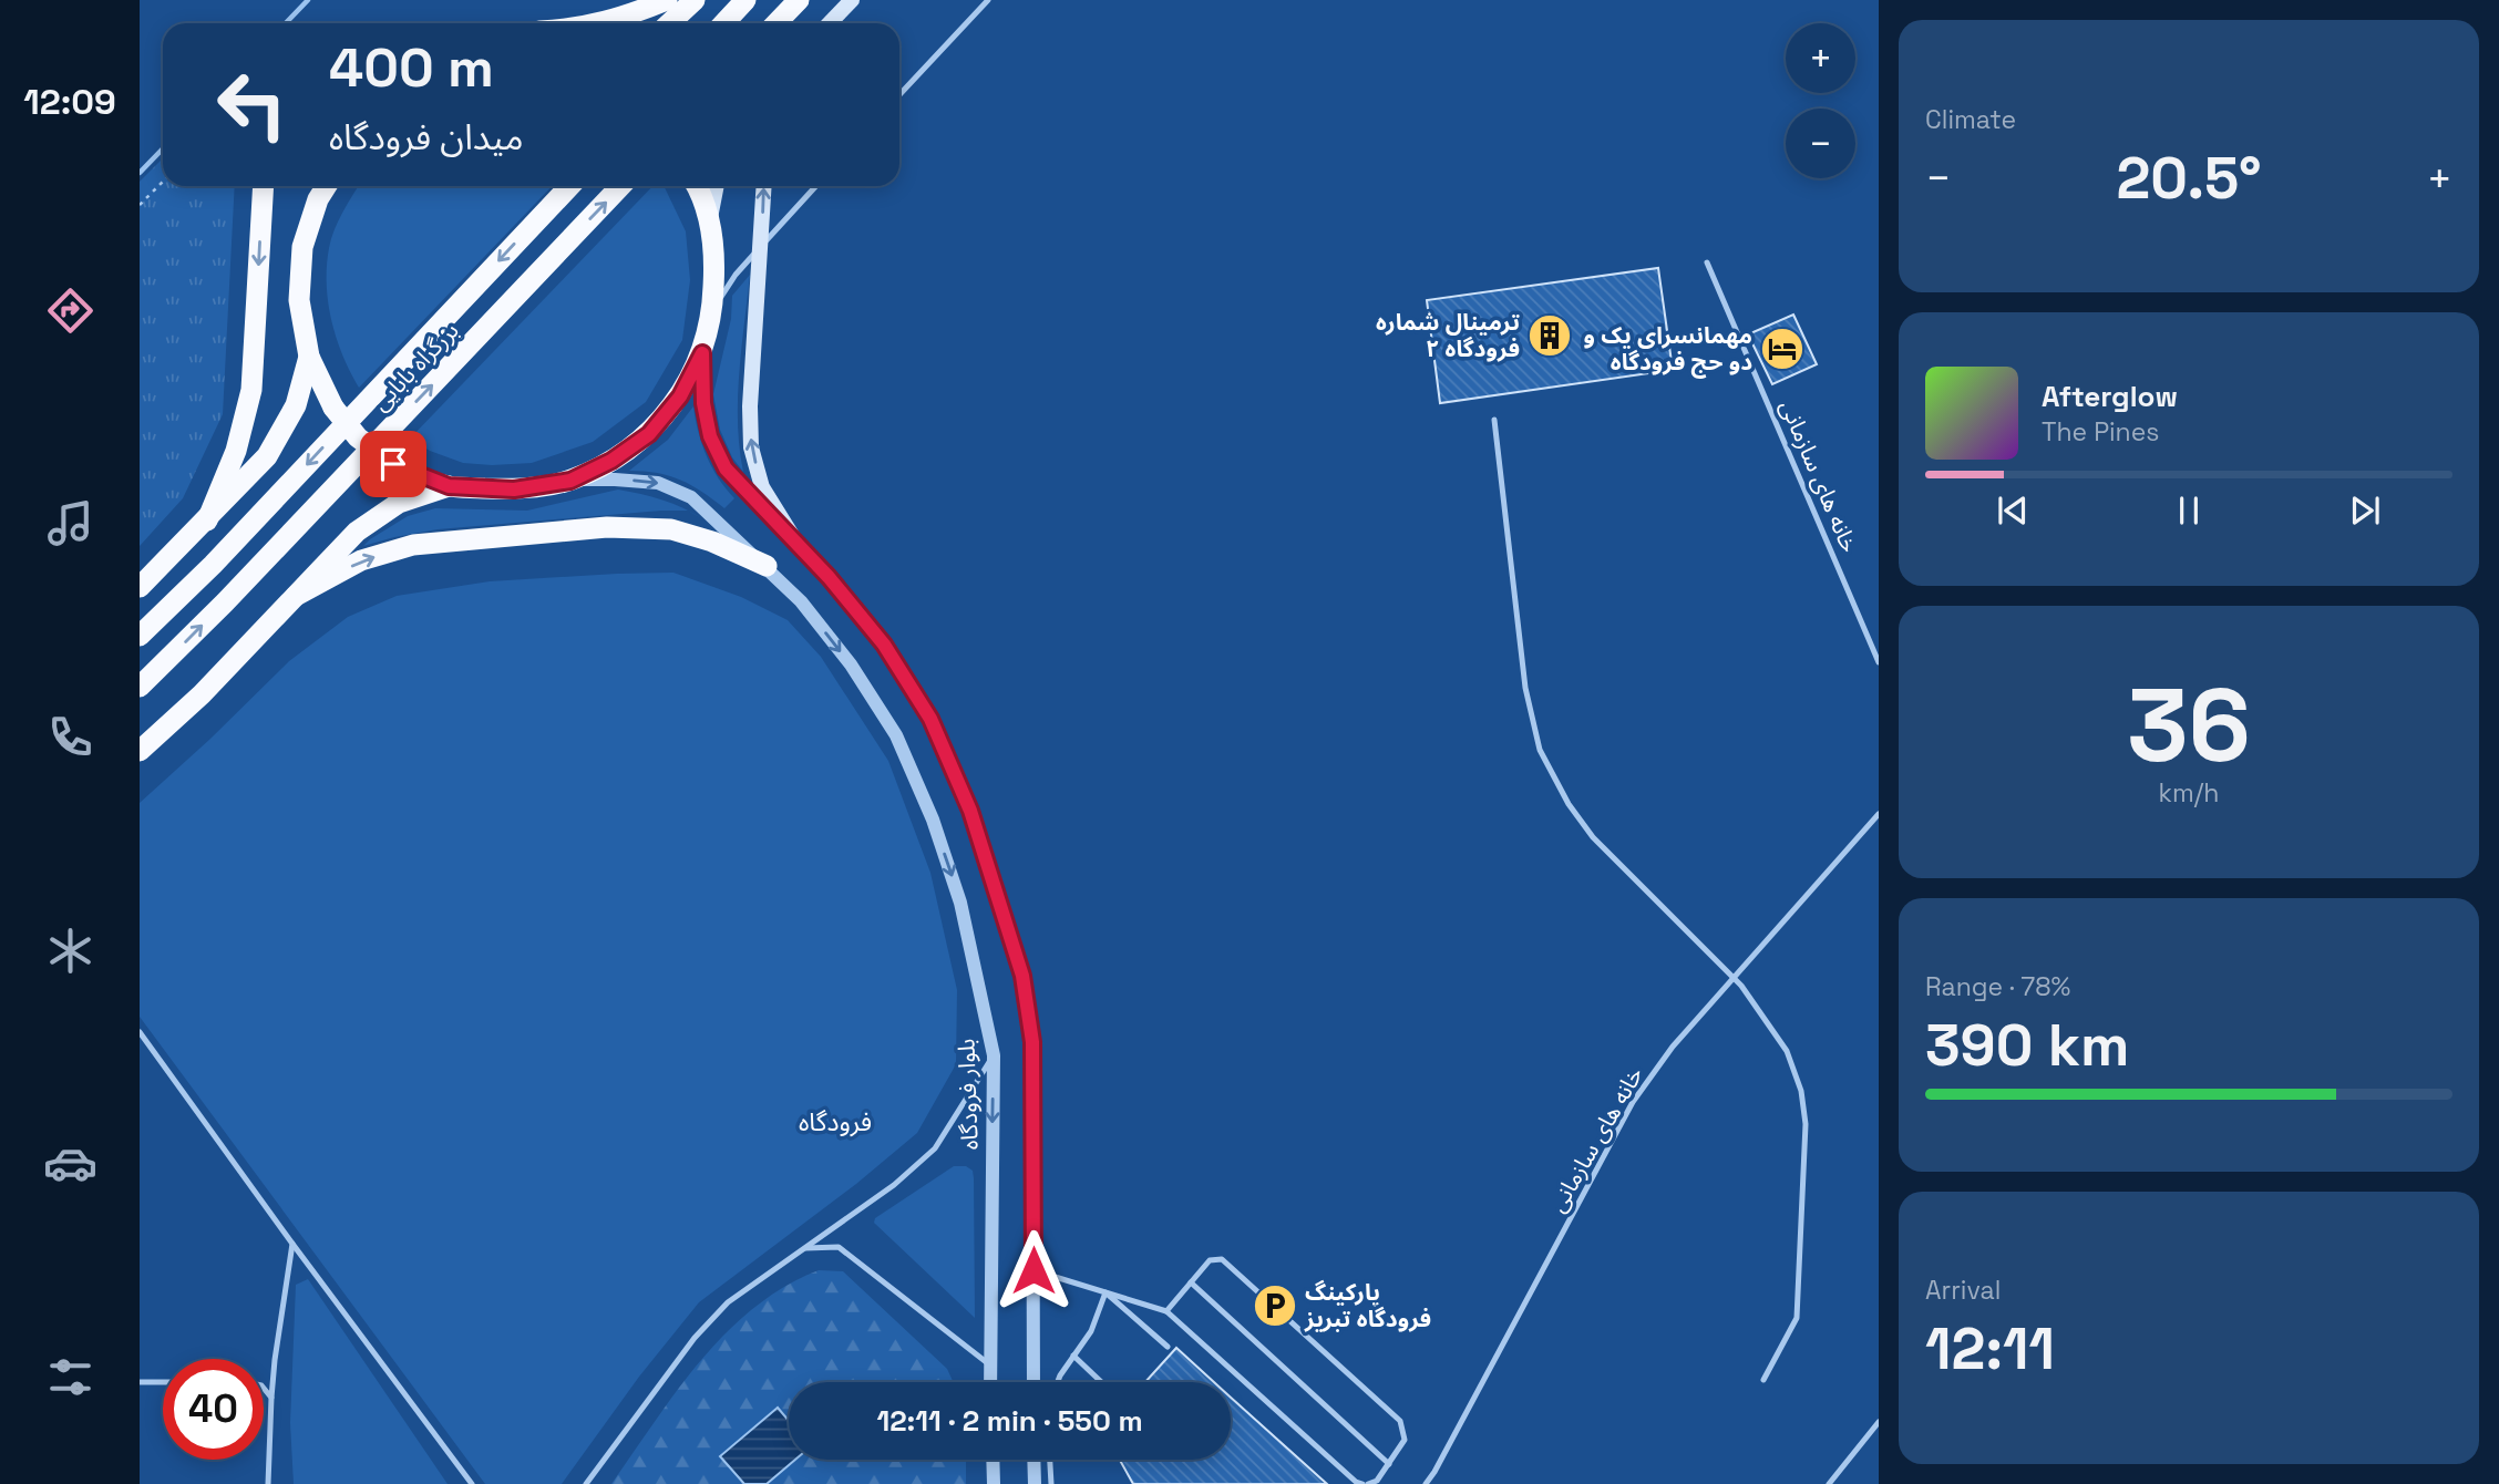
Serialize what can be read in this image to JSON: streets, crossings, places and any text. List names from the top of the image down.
{
  "streets": {
    "highway": ["بزرگراه بابایی"],
    "street": ["بلوار فرودگاه"],
    "lane": ["خانه های سازمانی"]
  },
  "districts": ["فرودگاه"],
  "places": {
    "building": ["ترمينال شماره ۲ فرودگاه"],
    "hotel": ["مهمانسرای یک و دو حج فرودگاه"],
    "parking": ["پارکینگ فرودگاه تبریز"]
  },
  "page": {
    "tabs": "12:09",
    "tile": [
      "Climate",
      ["36", "km/h"],
      ["Range · 78%", "390 km"],
      ["Arrival", "12:11"]
    ],
    "map_buttons": ["+", "−"],
    "turn": ["400 m", "میدان فرودگاه"],
    "heat": ["−", "20.5°", "+"],
    "song": ["Afterglow", "The Pines"],
    "limit": "40",
    "trip": "12:11 · 2 min · 550 m"
  }
}
